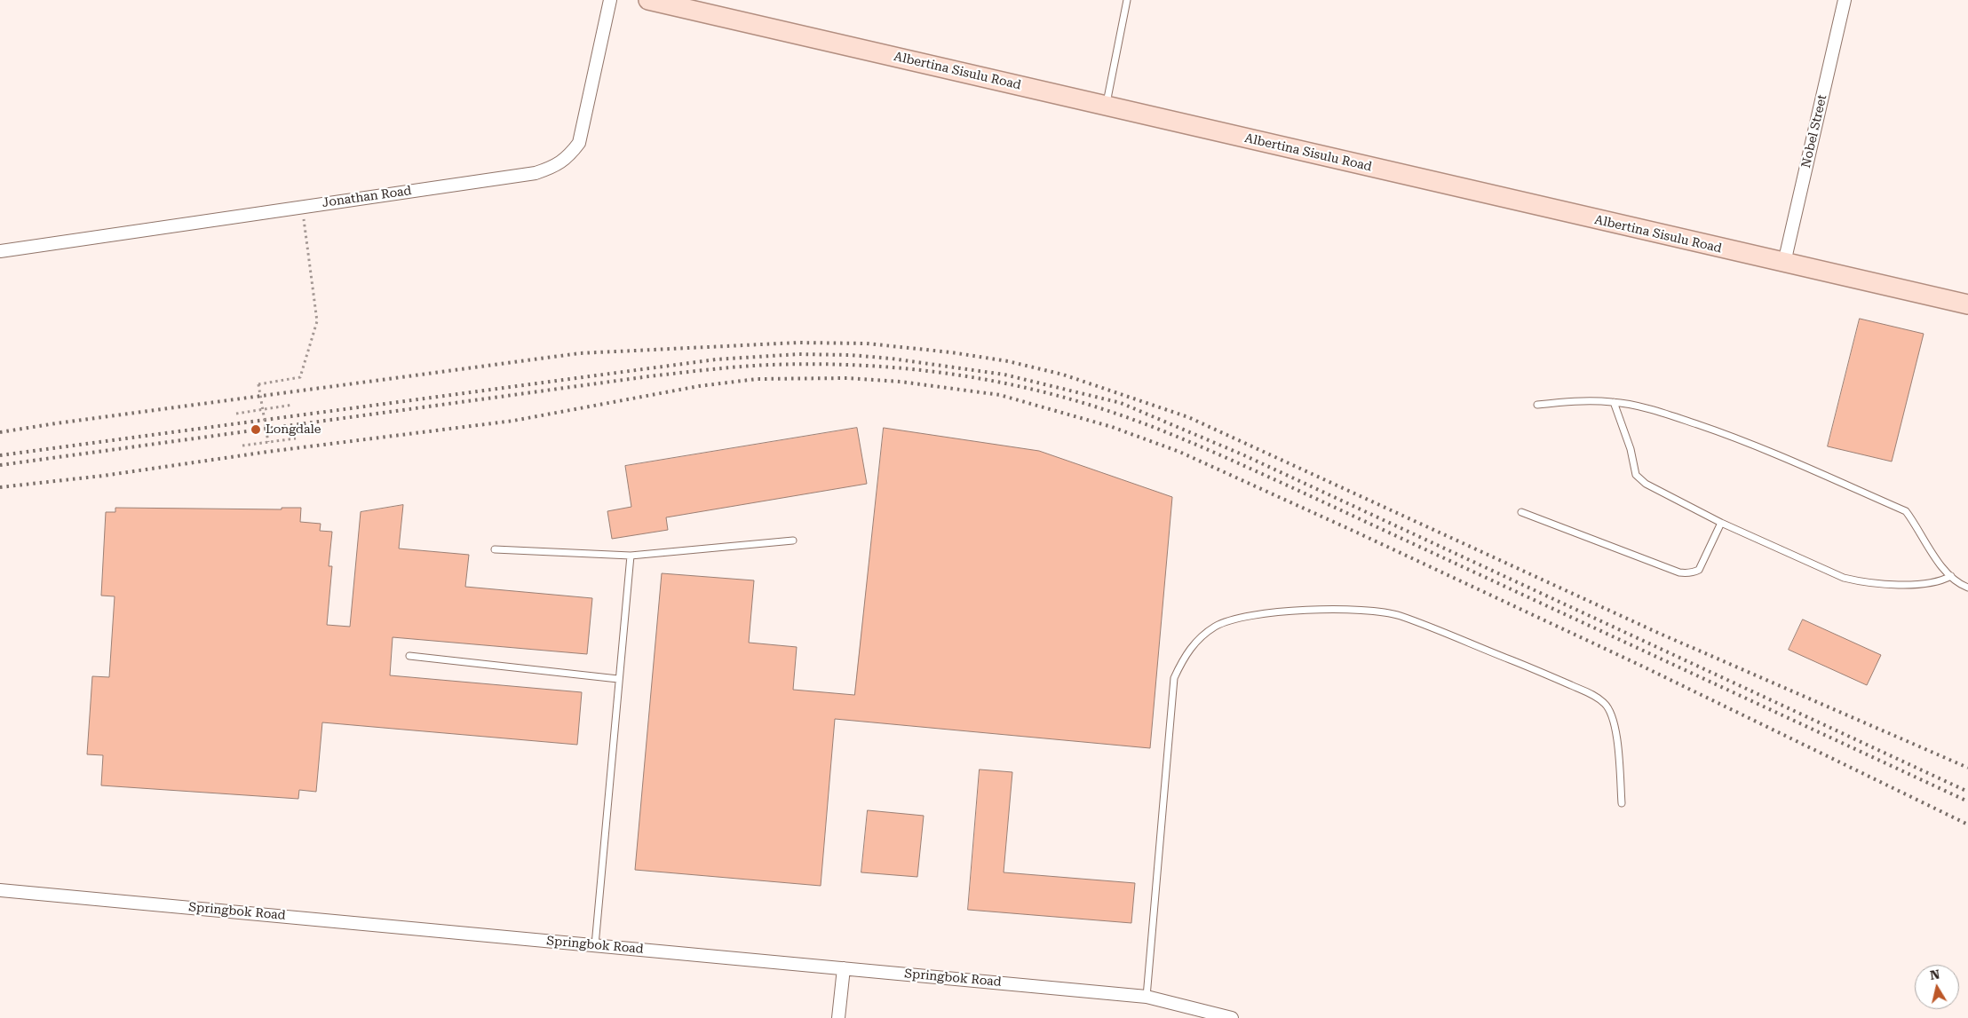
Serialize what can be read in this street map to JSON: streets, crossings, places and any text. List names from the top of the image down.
{
  "streets": {
    "main road": ["Albertina Sisulu Road"],
    "street": ["Nobel Street", "Jonathan Road", "Springbok Road"]
  },
  "crossings": [
    ["Albertina Sisulu Road", "Nobel Street"]
  ],
  "places": ["Longdale"],
  "north": "top"
}
